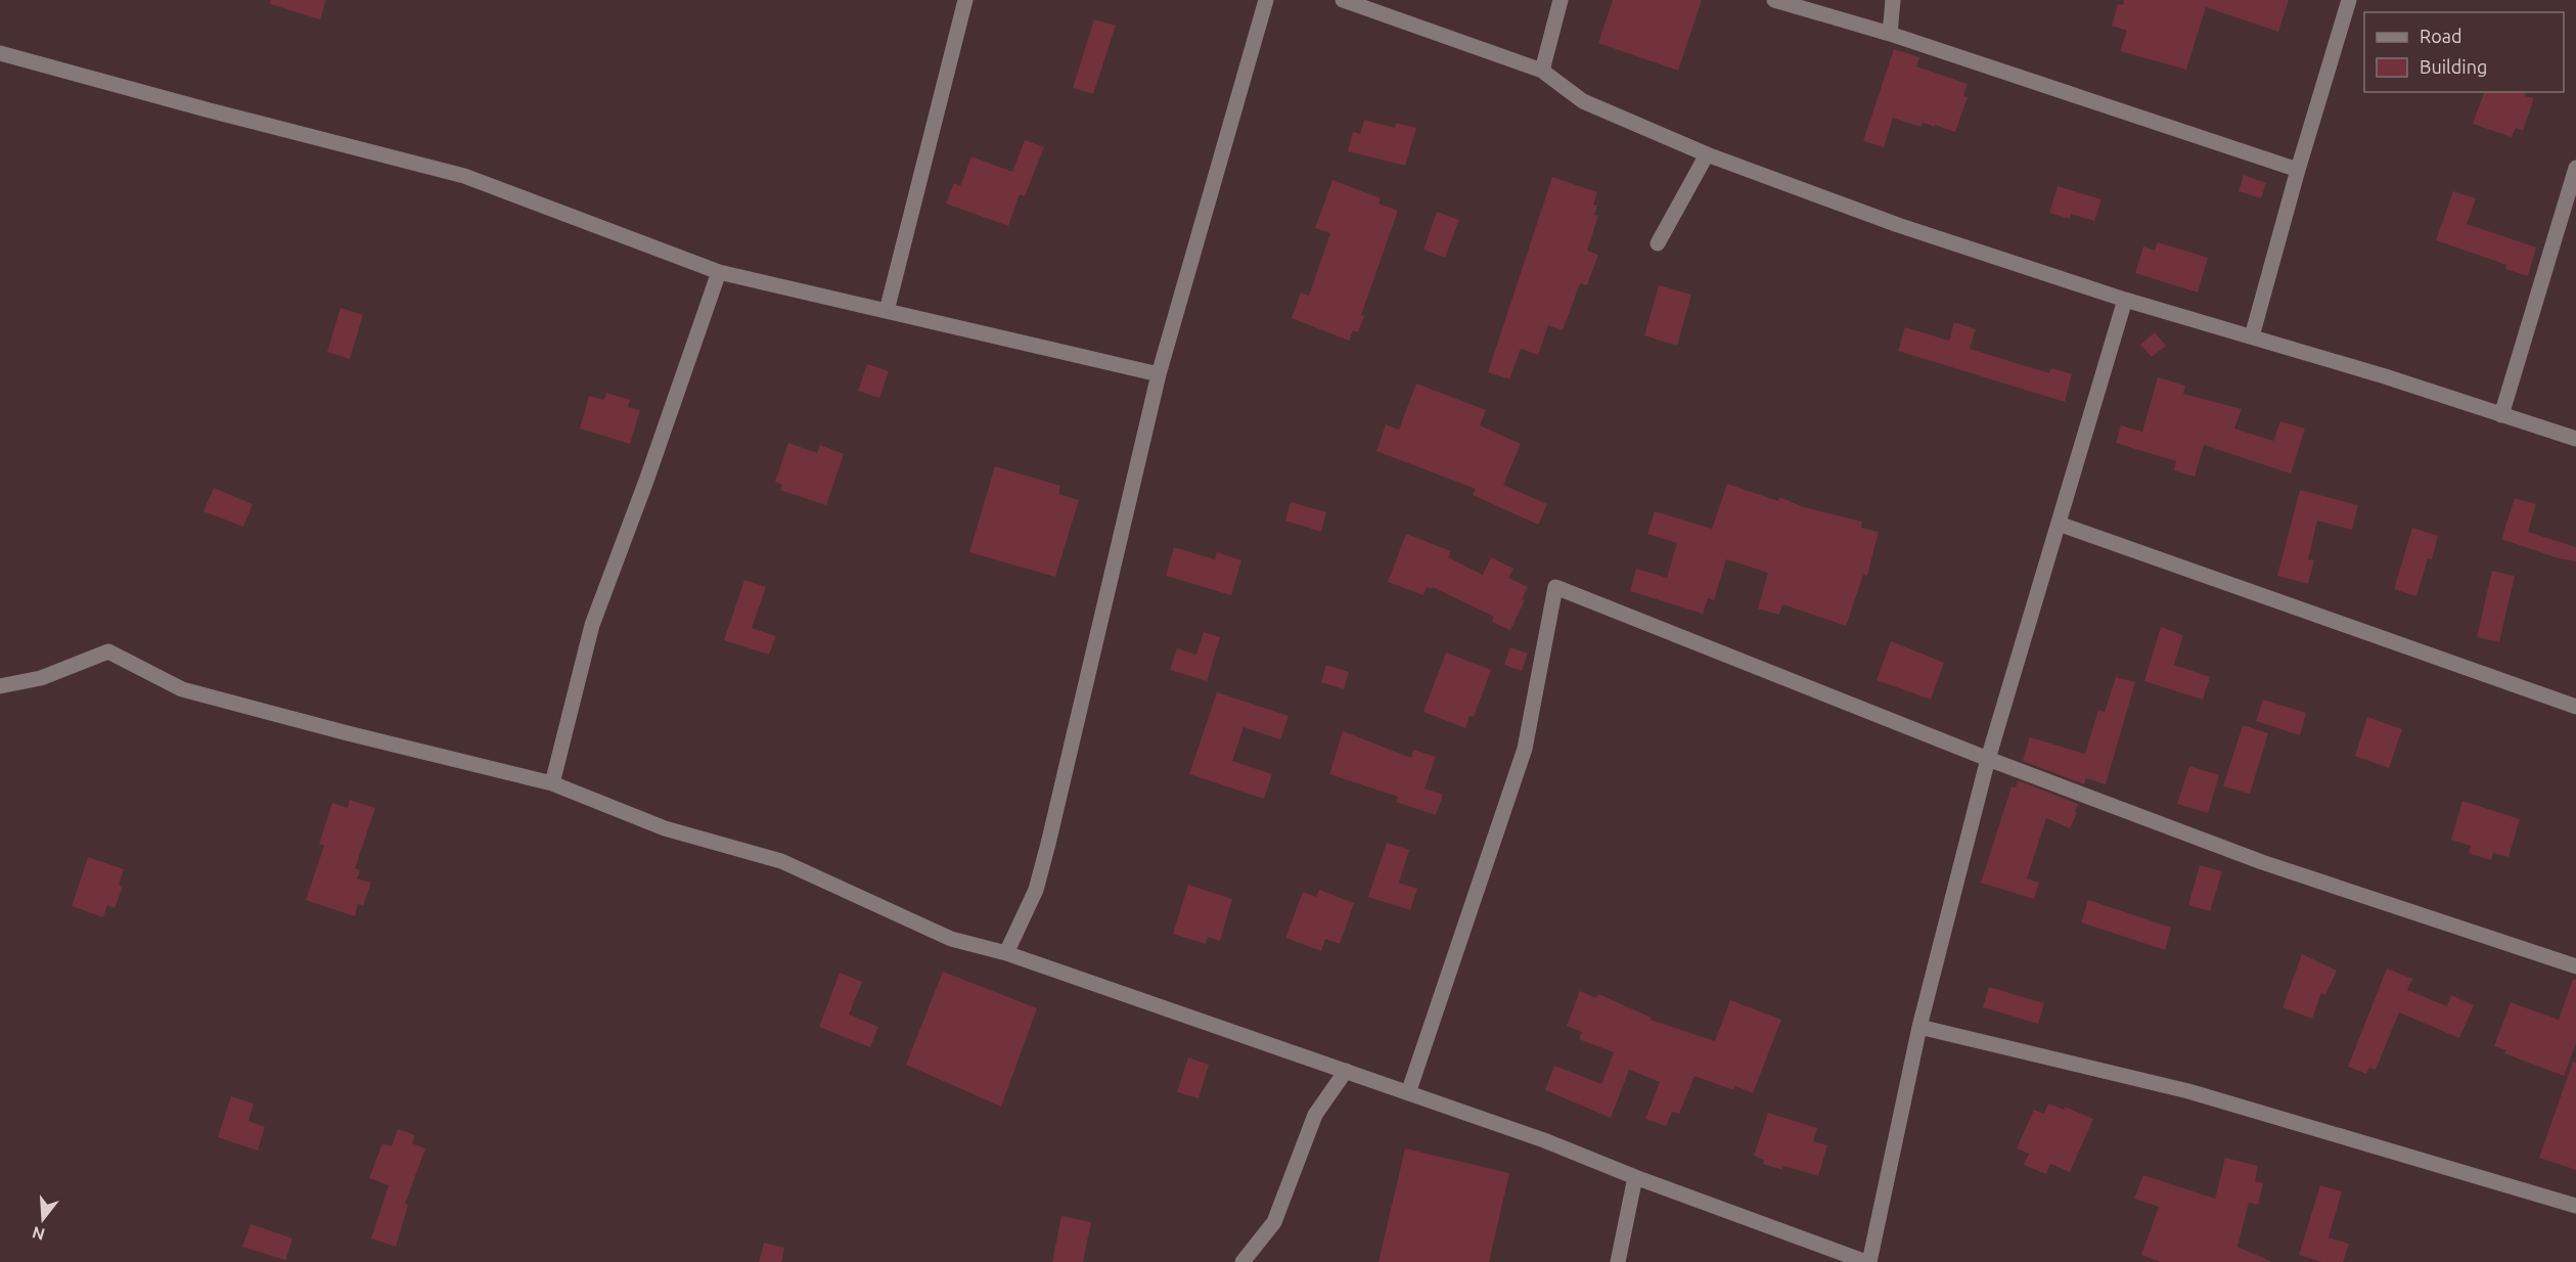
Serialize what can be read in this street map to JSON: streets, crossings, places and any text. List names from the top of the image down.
{
  "legend": ["Road", "Building"],
  "north": "bottom"
}
